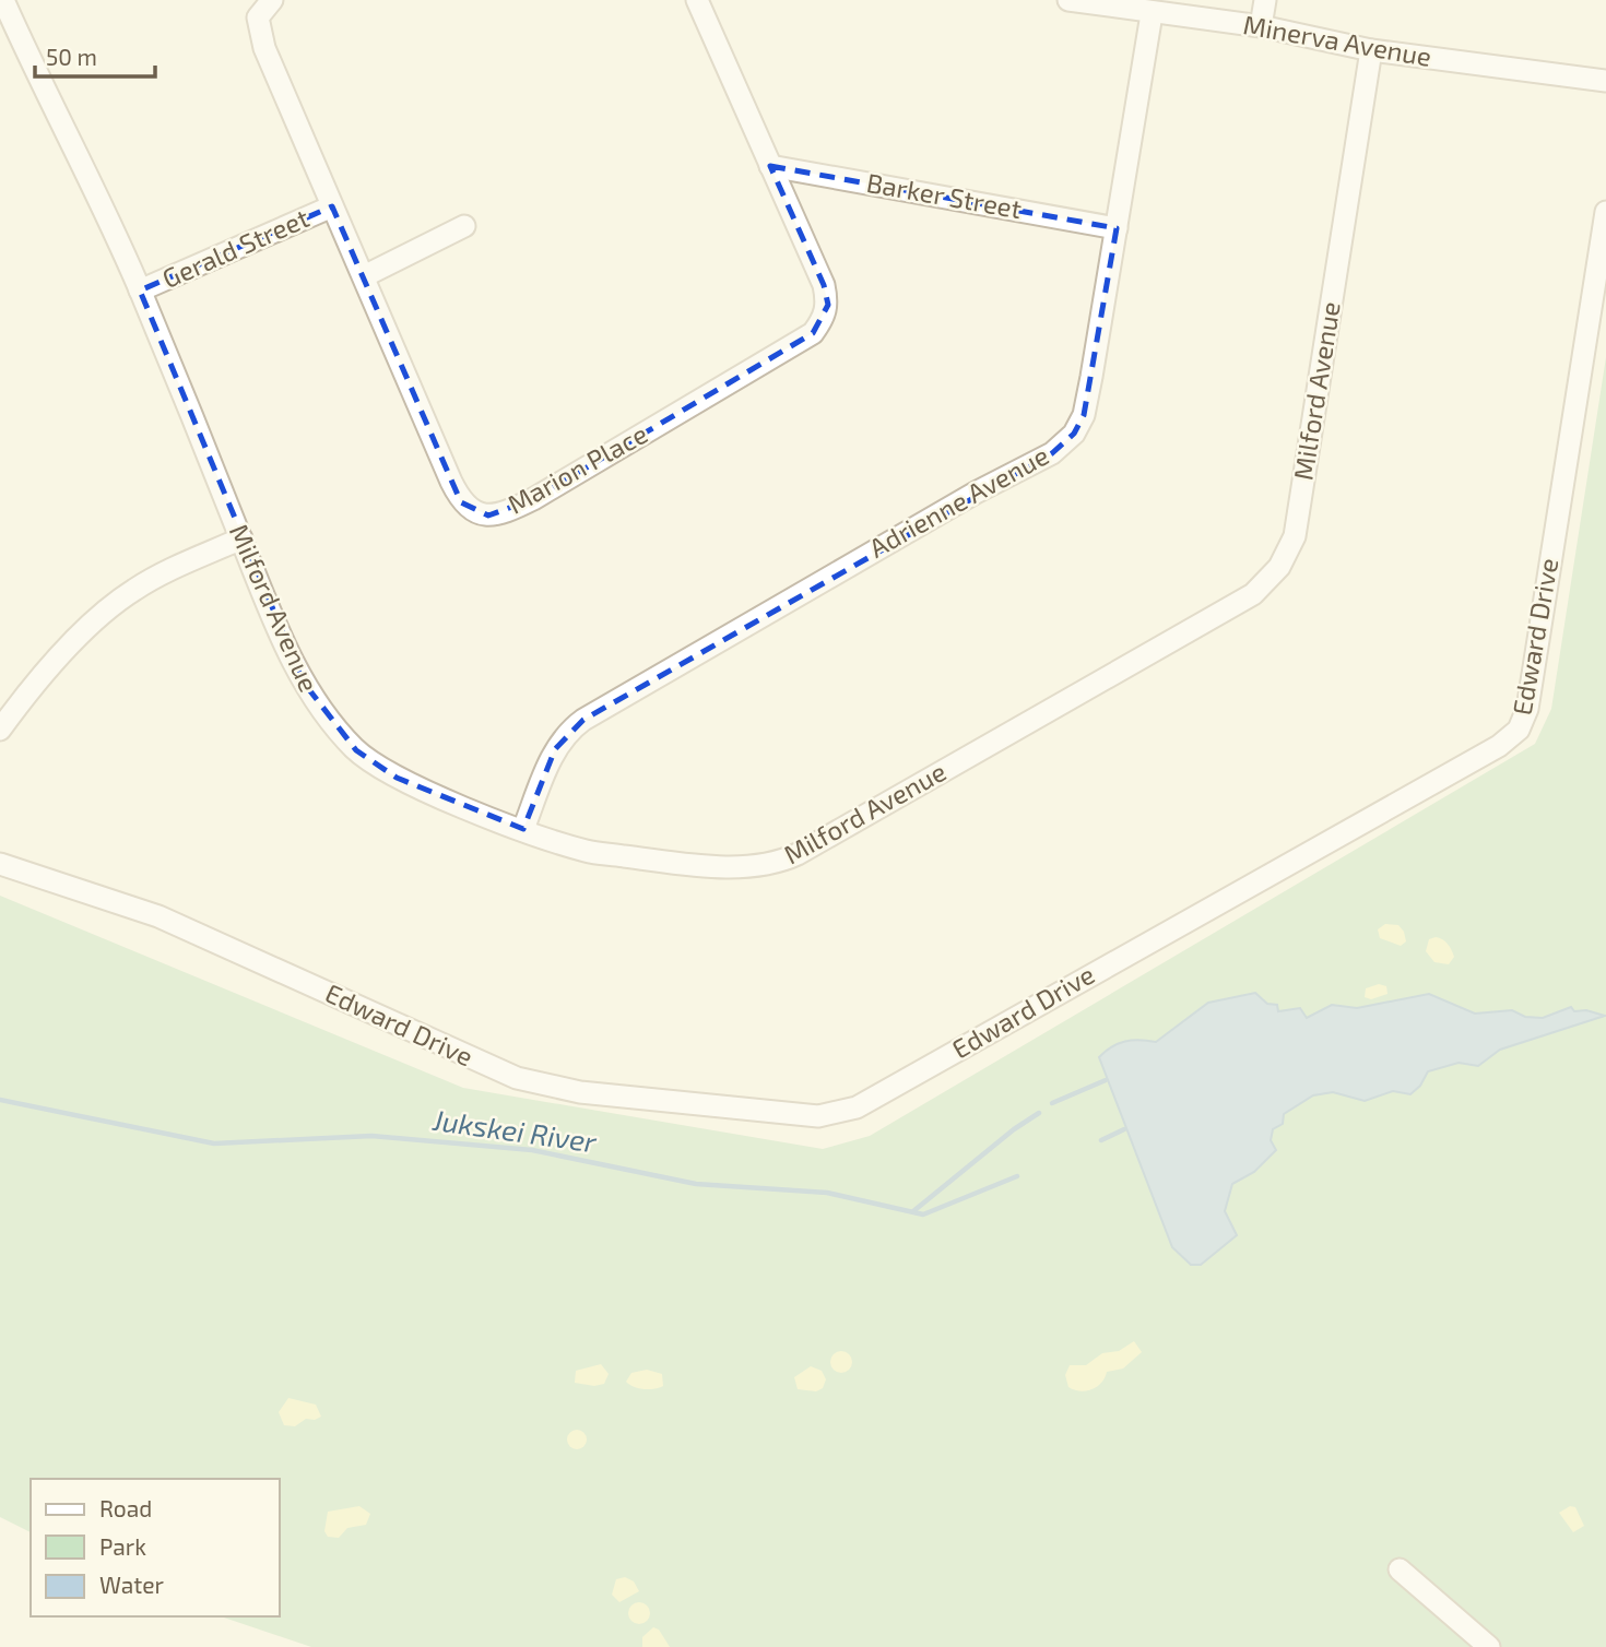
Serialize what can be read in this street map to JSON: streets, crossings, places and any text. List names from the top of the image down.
{
  "streets": {
    "street": [
      "Minerva Avenue",
      "Barker Street",
      "Gerald Street",
      "Milford Avenue",
      "Marion Place",
      "Adrienne Avenue",
      "Edward Drive"
    ]
  },
  "crossings": [
    ["Minerva Avenue", "Milford Avenue"],
    ["Minerva Avenue", "Adrienne Avenue"],
    ["Barker Street", "Marion Place"],
    ["Barker Street", "Adrienne Avenue"],
    ["Gerald Street", "Milford Avenue"],
    ["Gerald Street", "Marion Place"],
    ["Milford Avenue", "Adrienne Avenue"]
  ],
  "water": ["Jukskei River"],
  "legend": ["Road", "Park", "Water"],
  "scale_bar": "50 m"
}
